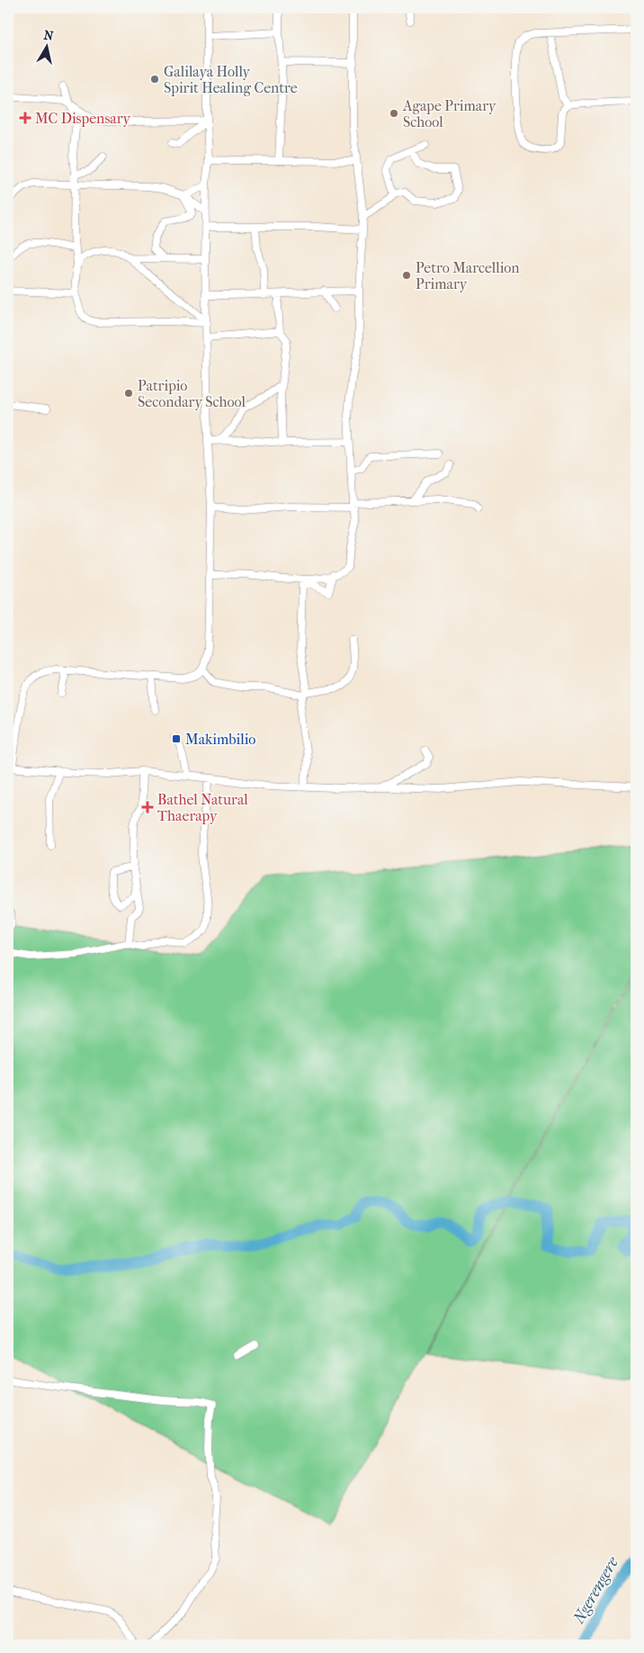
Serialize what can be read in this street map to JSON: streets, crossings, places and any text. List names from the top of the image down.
{
  "water": ["Ngerengere"],
  "places": {
    "other": [
      "Galilaya Holly Spirit Healing Centre",
      "Agape Primary School",
      "Petro Marcellion Primary",
      "Patripio Secondary School"
    ],
    "health": ["MC Dispensary", "Bathel Natural Thaerapy"],
    "transit": ["Makimbilio"]
  },
  "north": "top"
}
